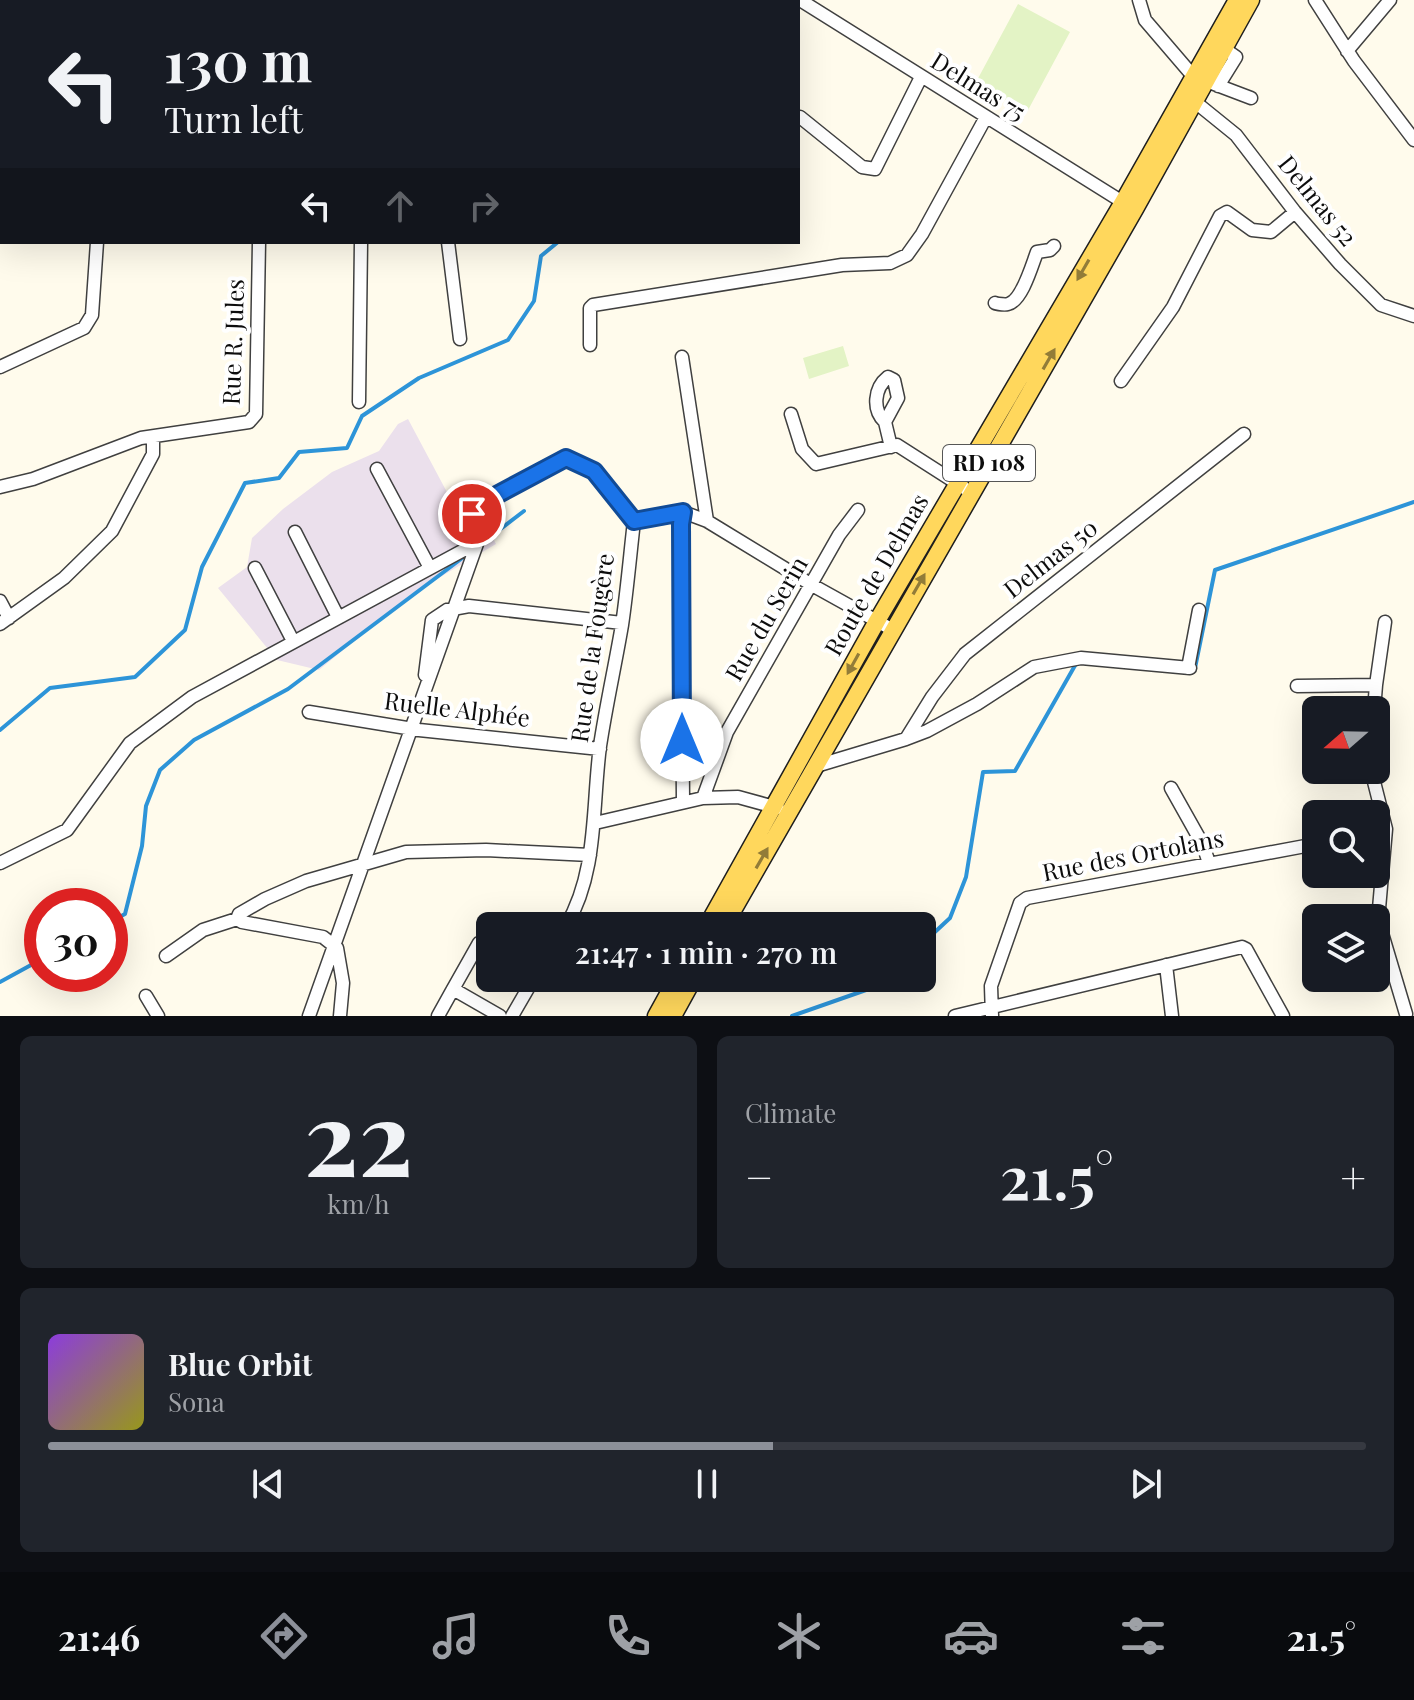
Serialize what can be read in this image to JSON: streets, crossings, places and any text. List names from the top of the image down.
{
  "streets": {
    "main road": ["RD 108", "Route de Delmas"],
    "street": [
      "Delmas 75",
      "Delmas 52",
      "Rue R. Jules",
      "Delmas 50",
      "Rue du Serin",
      "Rue de la Fougère",
      "Ruelle Alphée",
      "Rue des Ortolans"
    ]
  },
  "crossings": [
    ["Delmas 75", "Route de Delmas"],
    ["Delmas 52", "Route de Delmas"],
    ["Rue de la Fougère", "Ruelle Alphée"]
  ],
  "north": "left",
  "page": {
    "turn": ["130 m", "Turn left"],
    "limit": "30",
    "trip": "21:47 · 1 min · 270 m",
    "tile": [
      ["22", "km/h"],
      "Climate"
    ],
    "heat": ["−", "21.5°", "+"],
    "song": ["Blue Orbit", "Sona"],
    "tabs": ["21:46", "21.5°"]
  }
}
